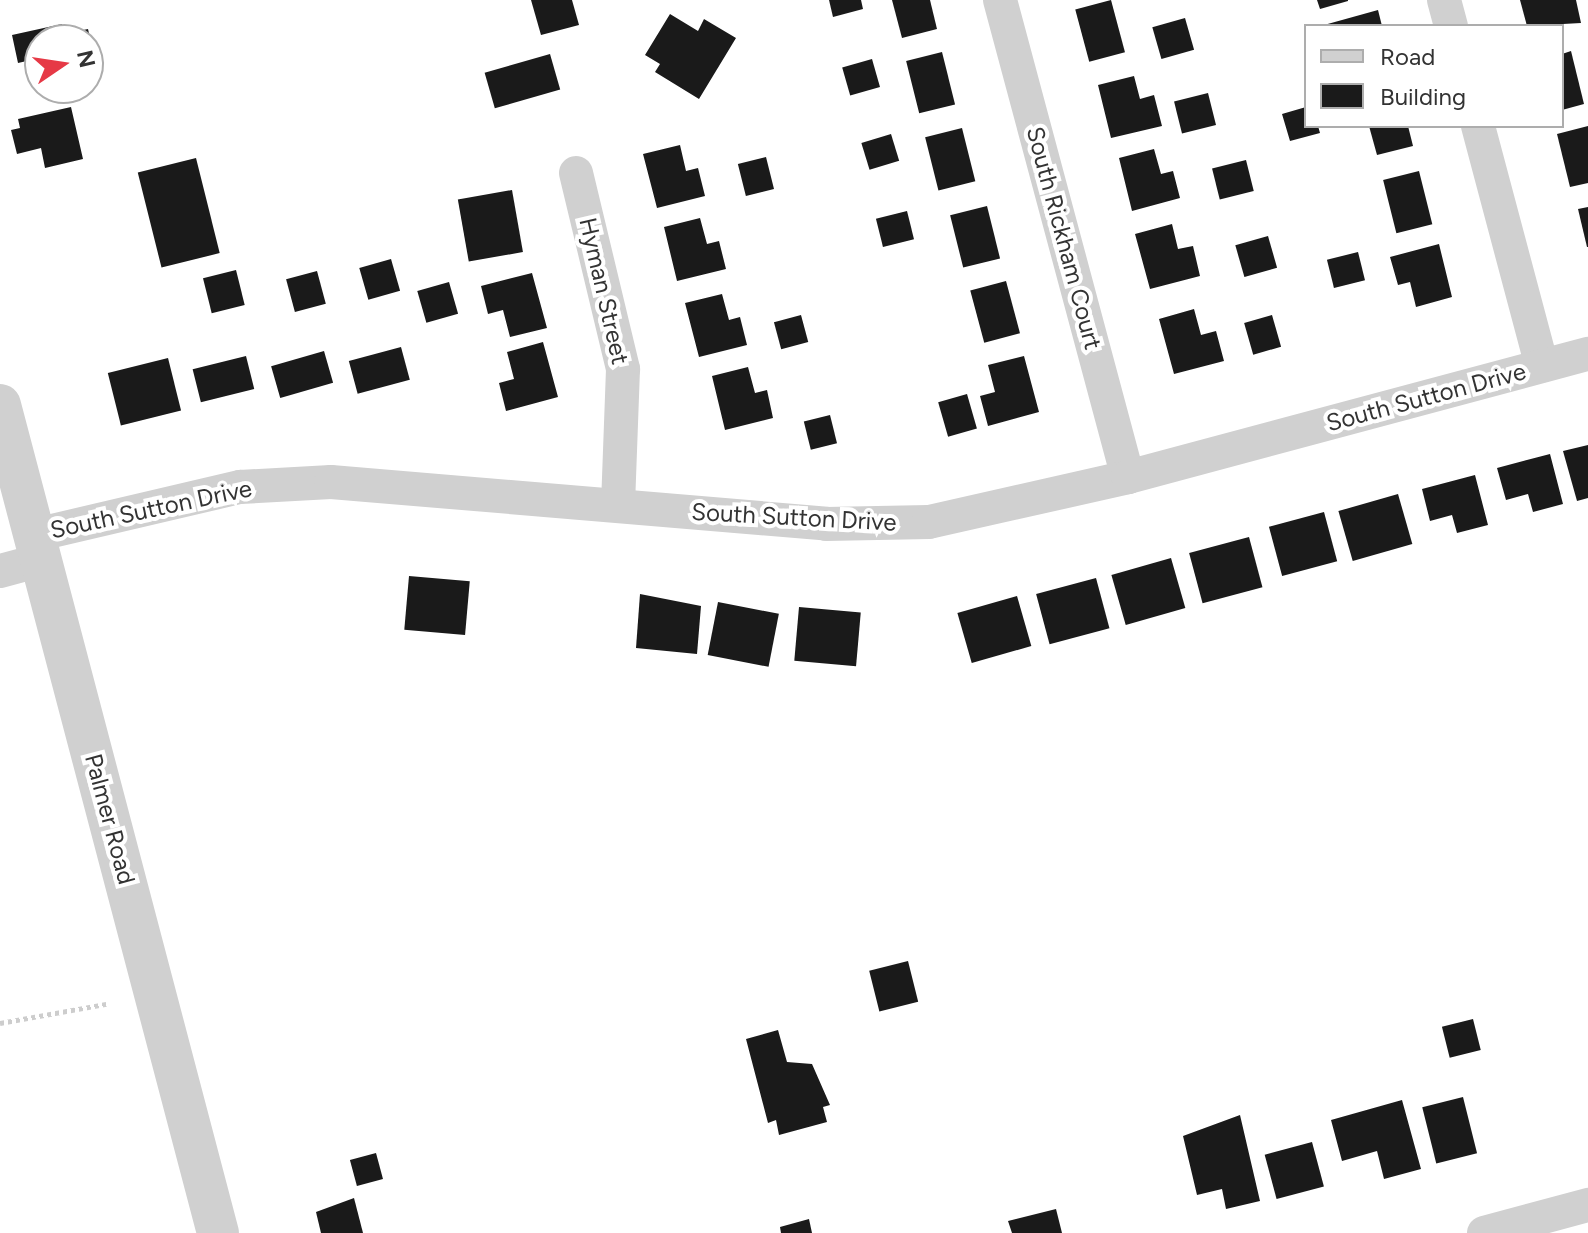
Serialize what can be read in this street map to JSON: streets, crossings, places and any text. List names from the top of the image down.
{
  "streets": {
    "street": [
      "South Rickham Court",
      "Hyman Street",
      "South Sutton Drive",
      "Palmer Road"
    ]
  },
  "crossings": [
    ["South Rickham Court", "South Sutton Drive"],
    ["Hyman Street", "South Sutton Drive"],
    ["South Sutton Drive", "Palmer Road"]
  ],
  "legend": ["Road", "Building"],
  "north": "right"
}
